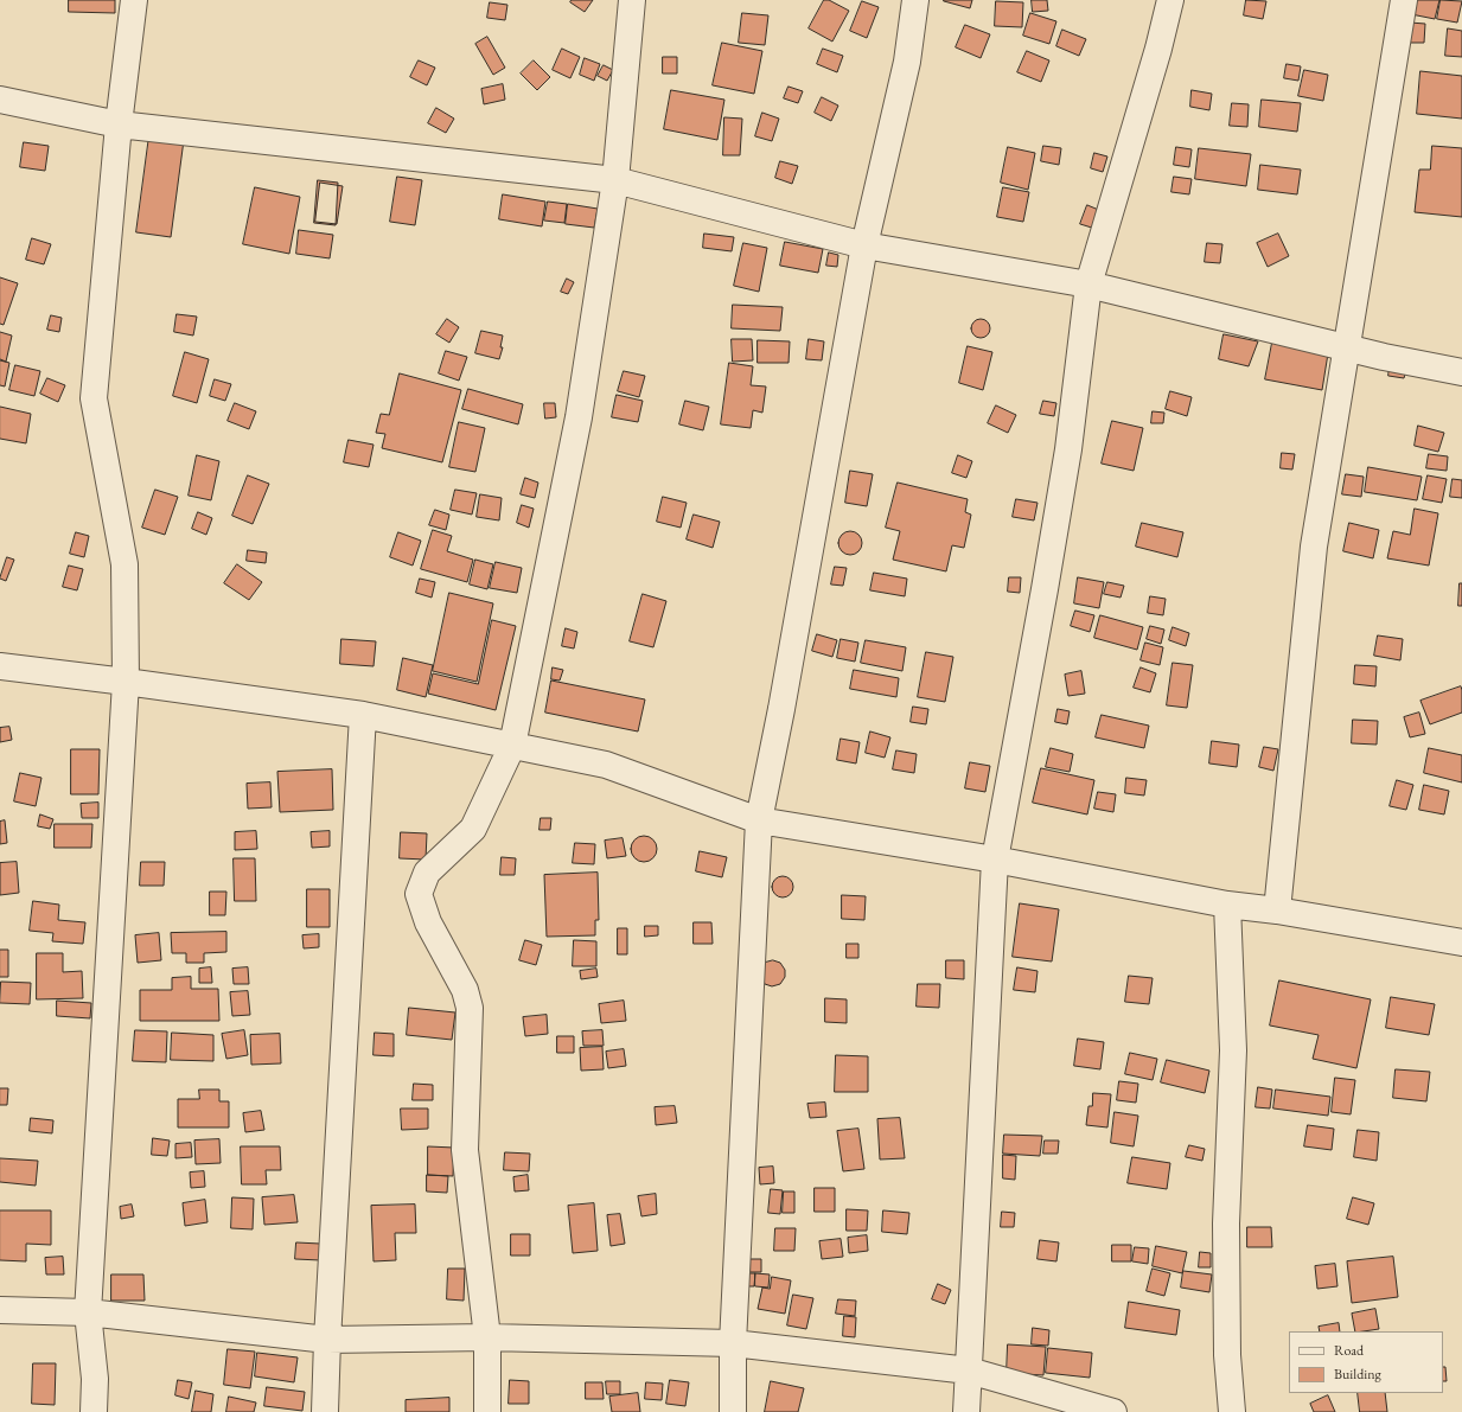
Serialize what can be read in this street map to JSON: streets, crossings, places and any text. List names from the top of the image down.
{
  "legend": ["Road", "Building"]
}
